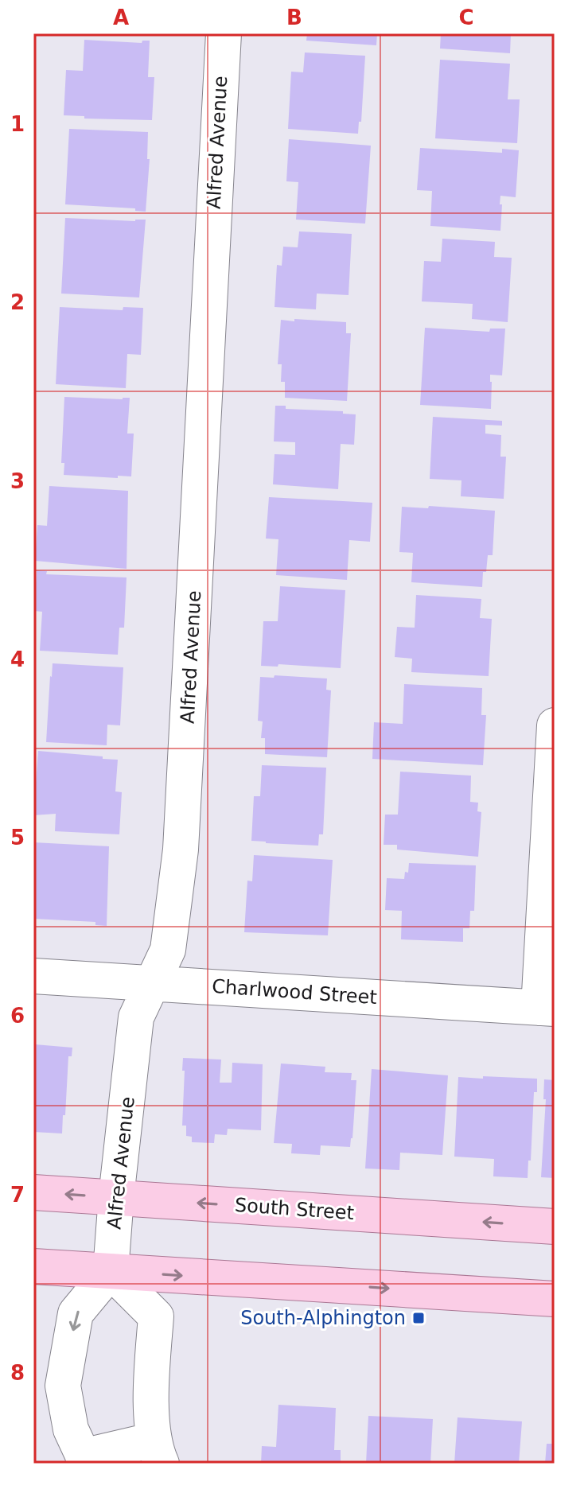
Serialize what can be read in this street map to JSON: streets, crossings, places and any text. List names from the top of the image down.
{
  "streets": {
    "main road": ["South Street"],
    "street": ["Alfred Avenue", "Charlwood Street"]
  },
  "crossings": [
    ["Alfred Avenue", "Charlwood Street"],
    ["Alfred Avenue", "South Street"]
  ],
  "places": {
    "transit": ["South-Alphington"]
  },
  "grid": {
    "columns": ["A", "B", "C"],
    "rows": [
      "1",
      "2",
      "3",
      "4",
      "5",
      "6",
      "7",
      "8"
    ]
  }
}
